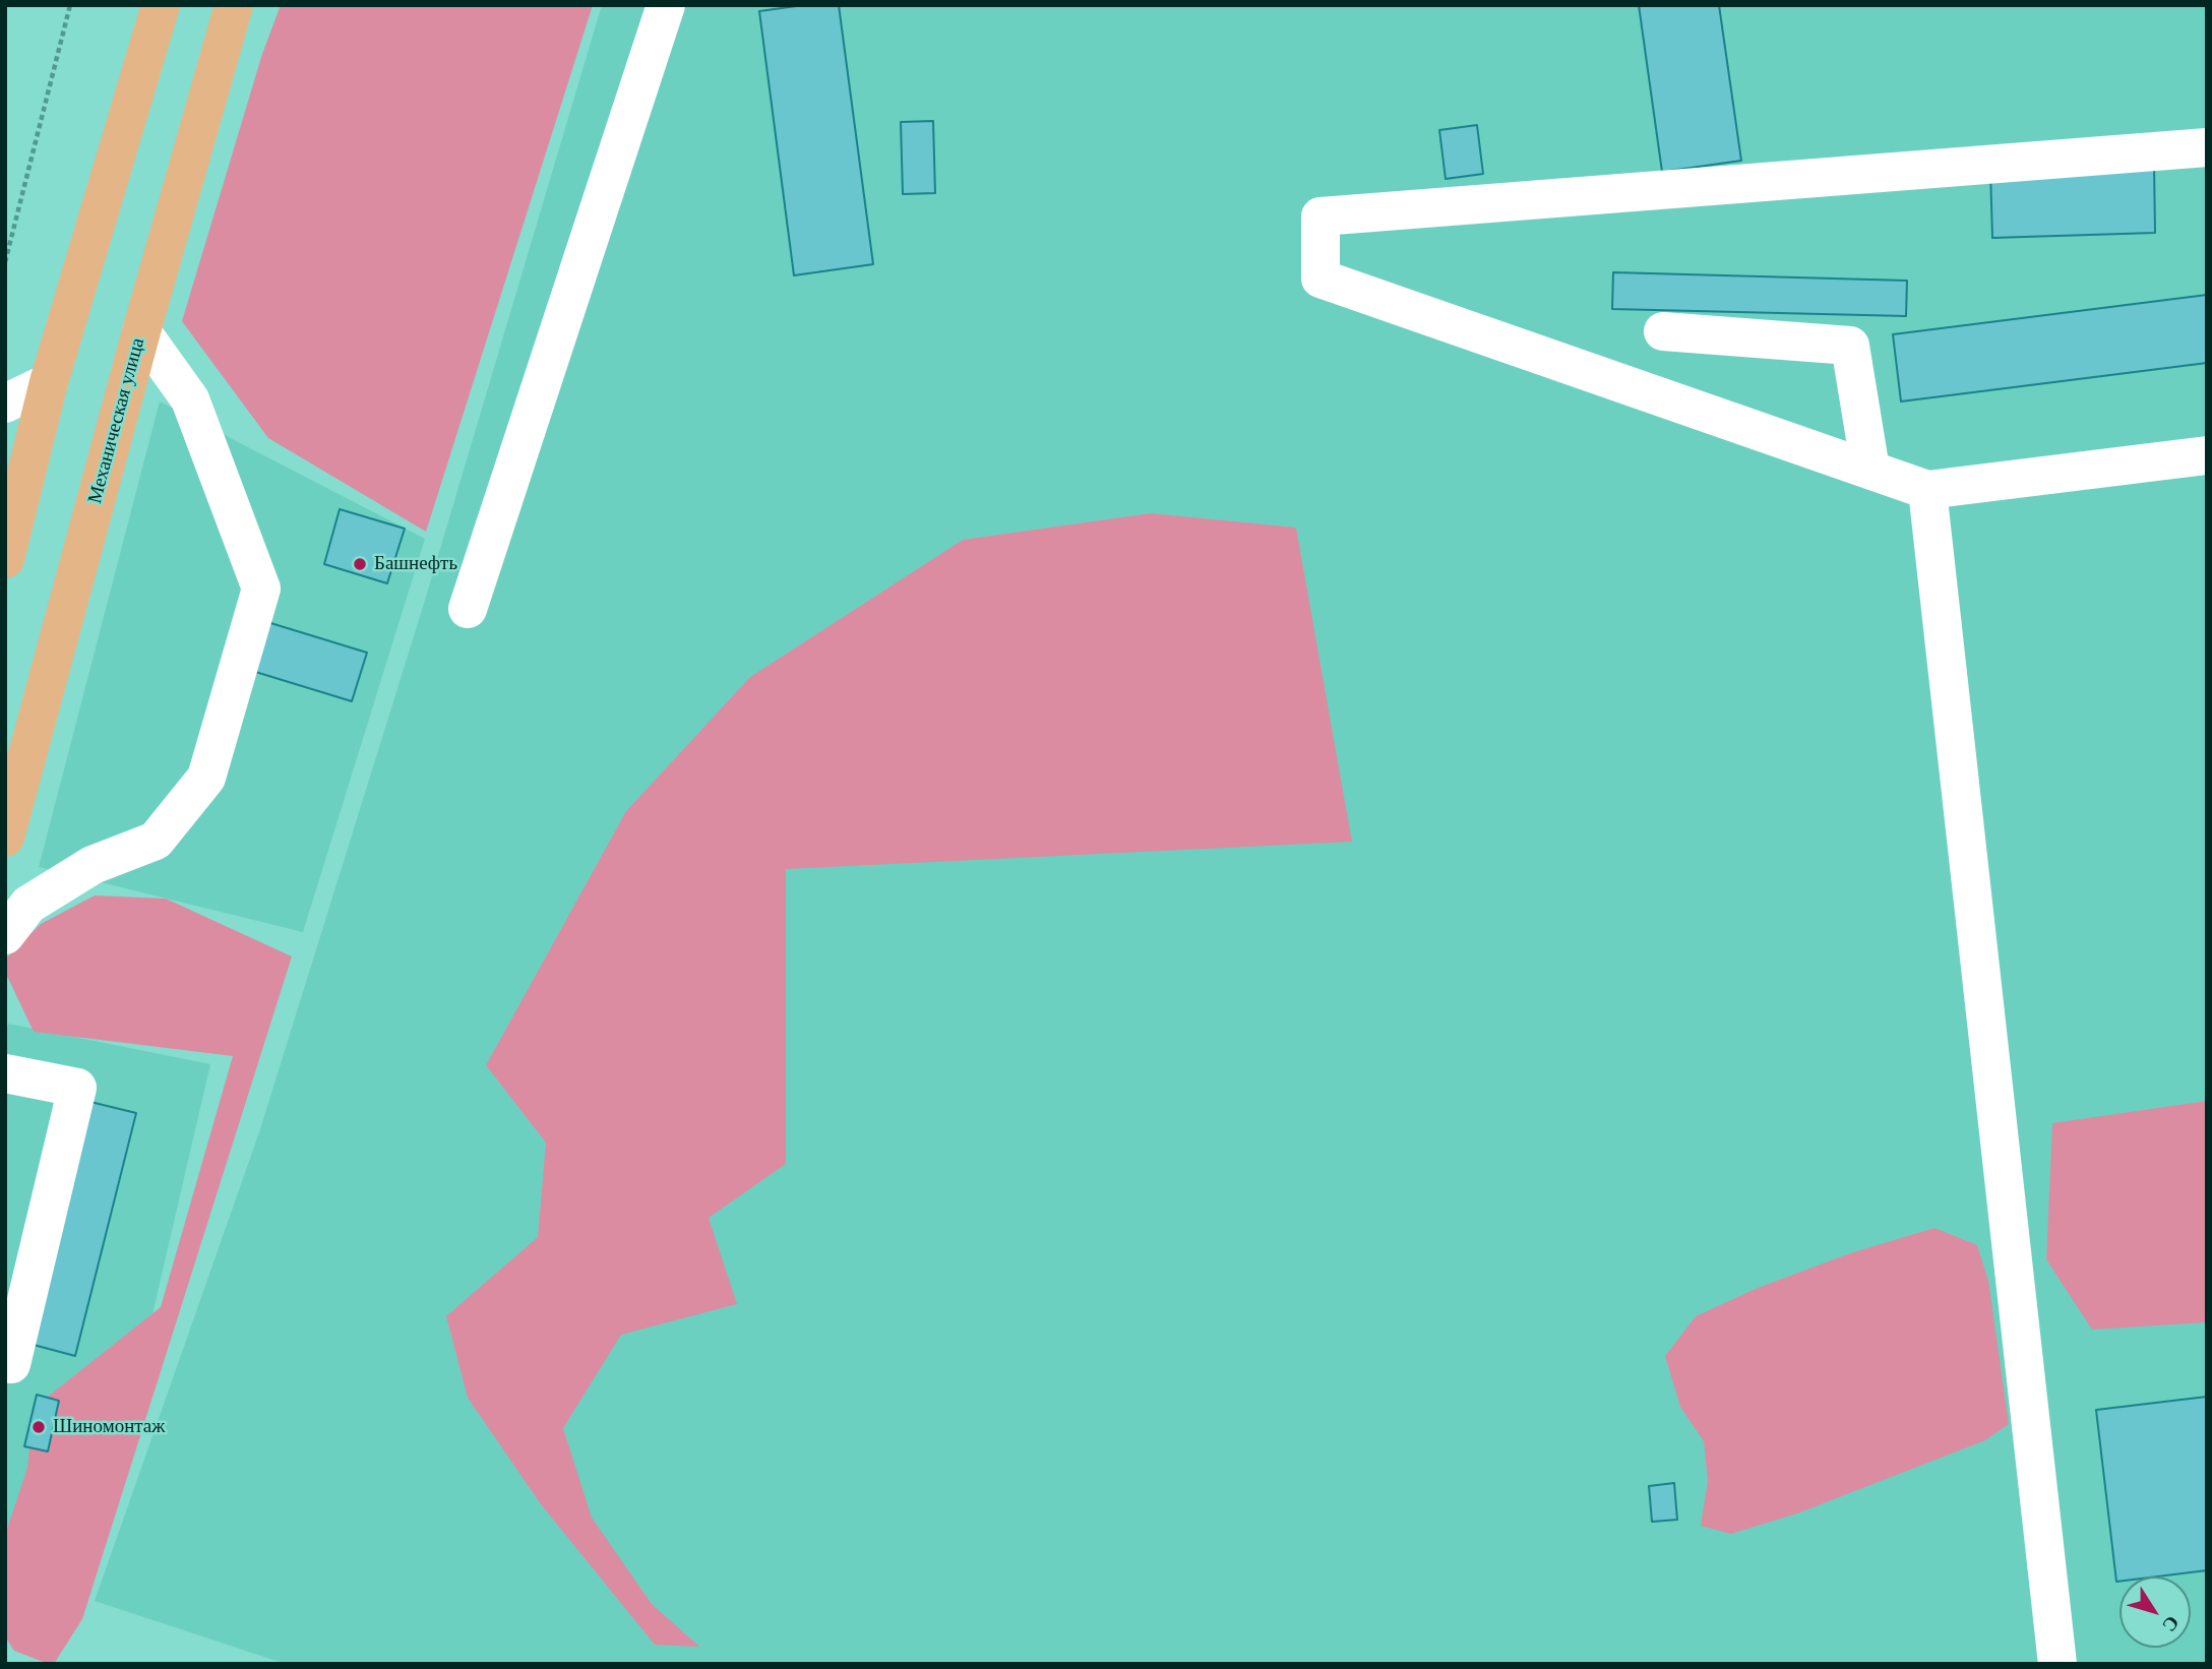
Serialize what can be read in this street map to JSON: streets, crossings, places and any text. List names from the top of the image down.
{
  "streets": {
    "main road": ["Механическая улица"]
  },
  "places": ["Башнефть", "Шиномонтаж"],
  "north": "bottom right"
}
